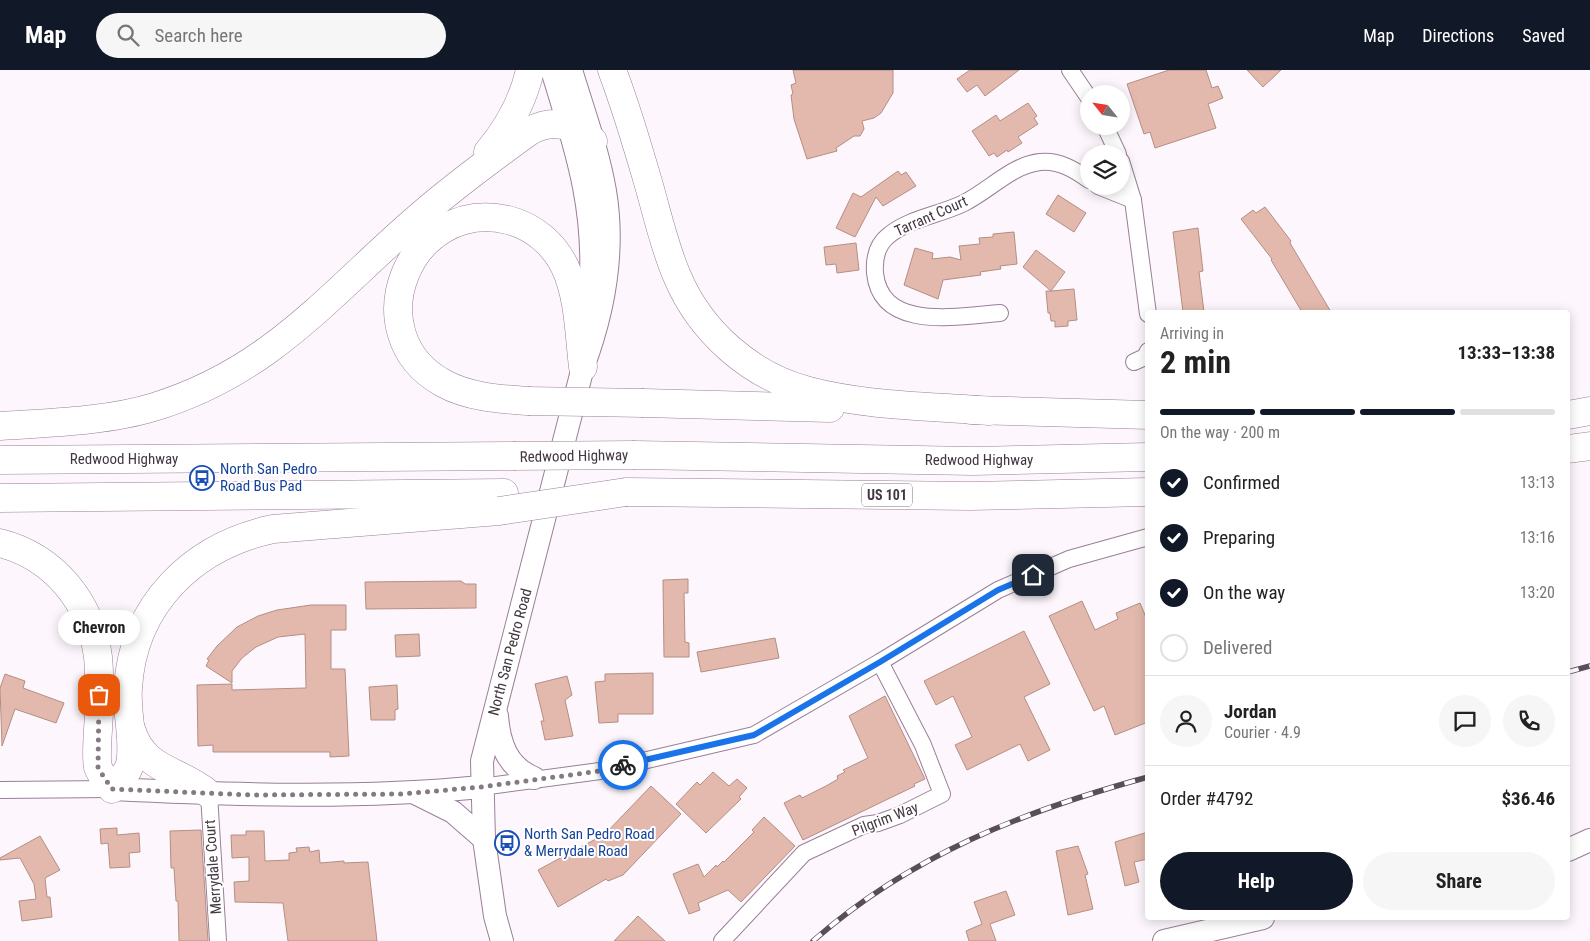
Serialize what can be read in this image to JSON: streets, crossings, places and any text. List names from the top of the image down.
{
  "streets": {
    "highway": ["Redwood Highway", "US 101"],
    "main road": ["North San Pedro Road"],
    "street": ["Tarrant Court", "Pilgrim Way", "Merrydale Court"]
  },
  "places": {
    "bus stop": ["North San Pedro Road Bus Pad", "North San Pedro Road & Merrydale Road"],
    "other": ["Chevron"]
  },
  "north": "top left",
  "page": {
    "header": "Map",
    "search": "Search here",
    "nav": ["Map", "Directions", "Saved"],
    "heading": ["2 min", "Arriving in", "13:33–13:38"],
    "panel": [
      "Jordan",
      "Courier · 4.9",
      "Order #4792",
      "$36.46"
    ],
    "bar": "On the way · 200 m",
    "list": [
      ["Confirmed", "13:13"],
      ["Preparing", "13:16"],
      ["On the way", "13:20"],
      "Delivered"
    ],
    "bubble": "Chevron",
    "buttons": ["Help", "Share"]
  }
}
